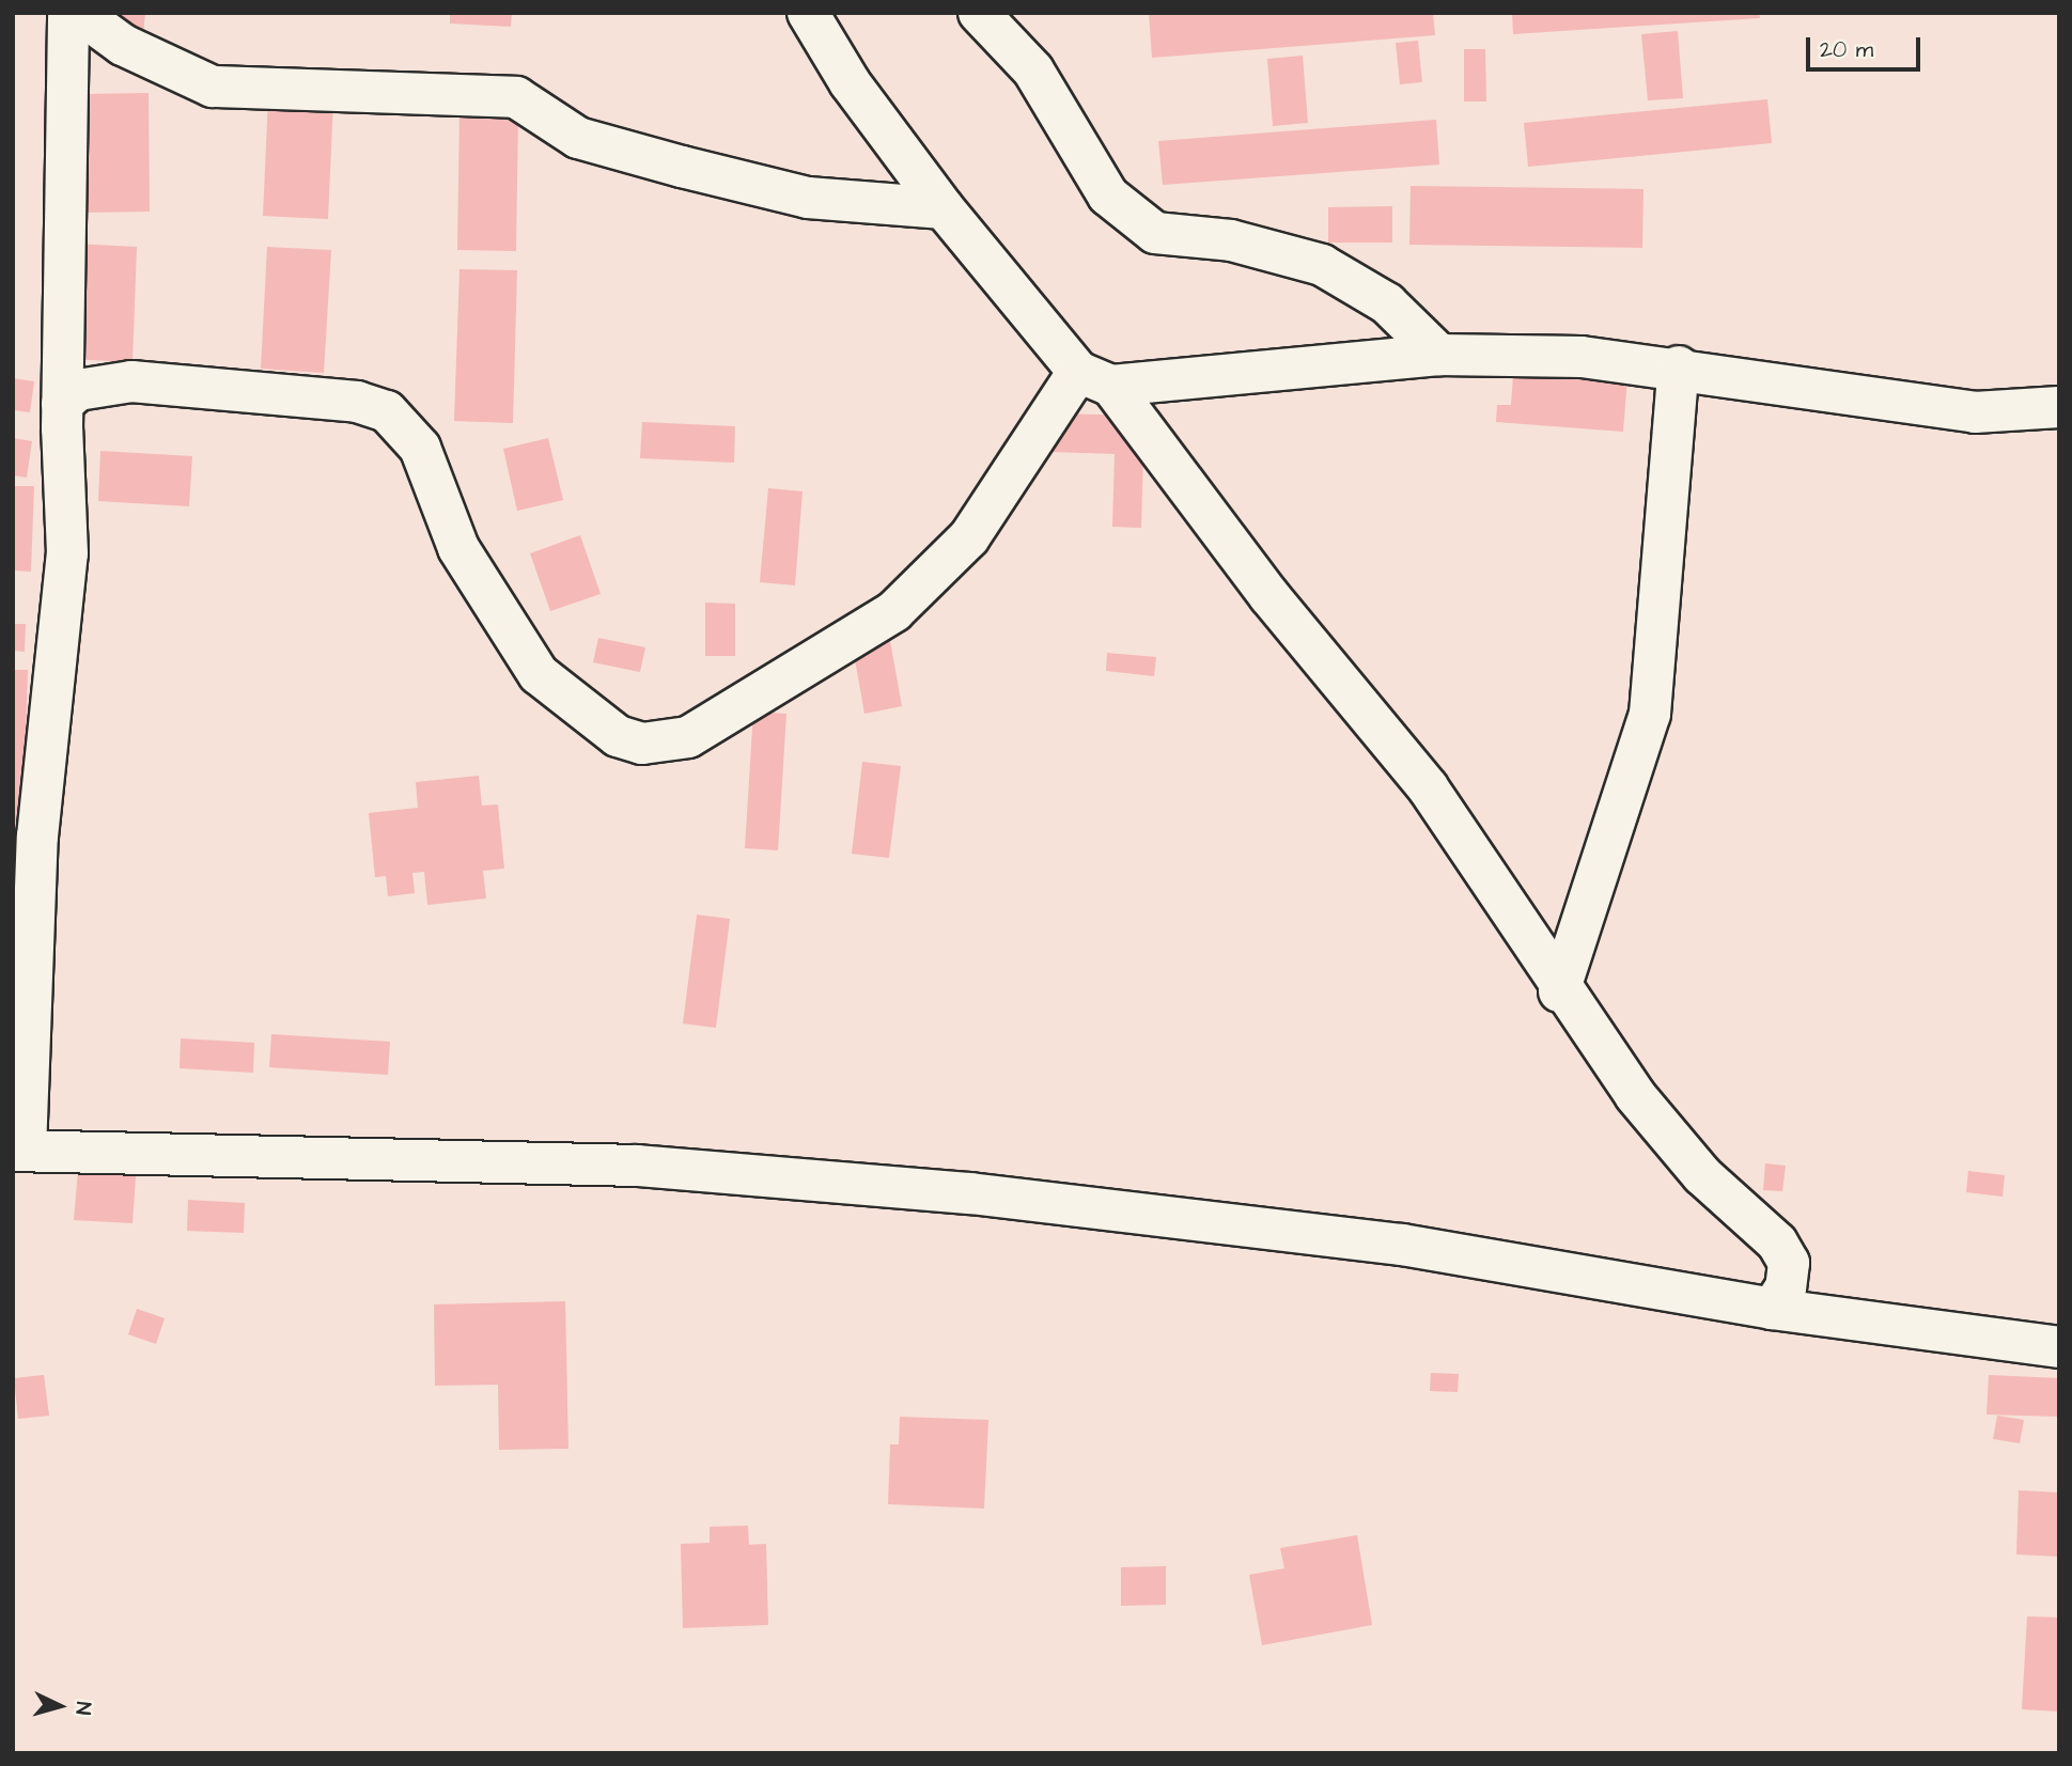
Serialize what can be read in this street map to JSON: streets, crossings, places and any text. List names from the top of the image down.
{
  "scale_bar": "20 m",
  "north": "right"
}
